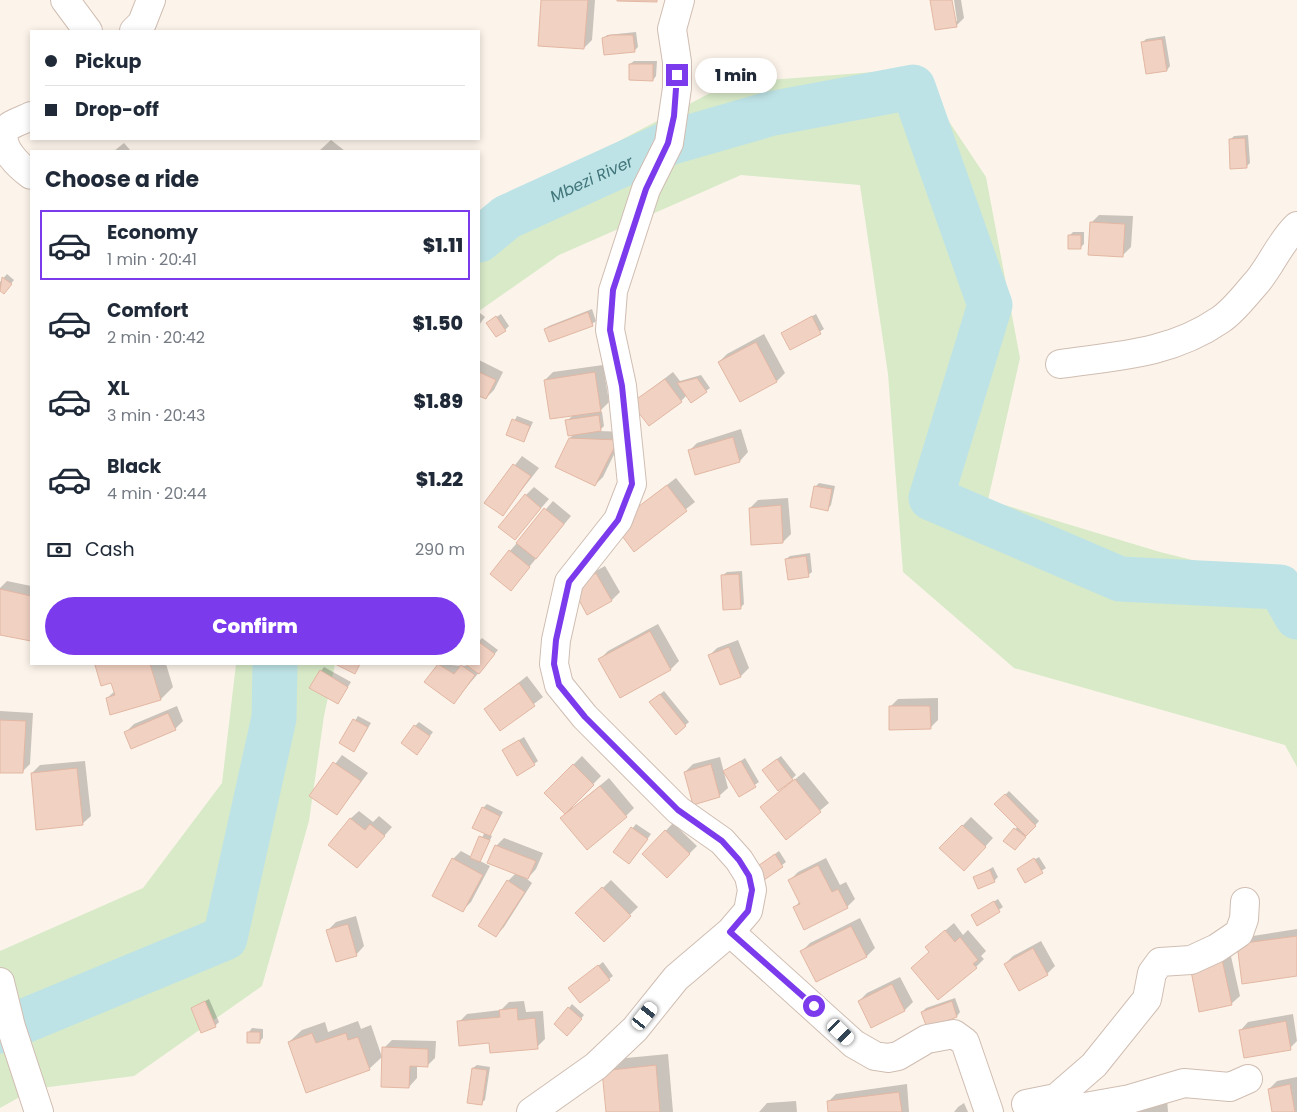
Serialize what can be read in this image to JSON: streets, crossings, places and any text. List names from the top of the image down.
{
  "water": ["Mbezi River"],
  "page": {
    "banner": ["Pickup", "Drop-off"],
    "bubble": "1 min",
    "heading": "Choose a ride",
    "list": [
      {
        "name": "Economy",
        "note": "1 min · 20:41",
        "value": "$1.11"
      },
      {
        "name": "Comfort",
        "note": "2 min · 20:42",
        "value": "$1.50"
      },
      {
        "name": "XL",
        "note": "3 min · 20:43",
        "value": "$1.89"
      },
      {
        "name": "Black",
        "note": "4 min · 20:44",
        "value": "$1.22"
      }
    ],
    "pay": ["Cash", "290 m"],
    "buttons": "Confirm"
  }
}
